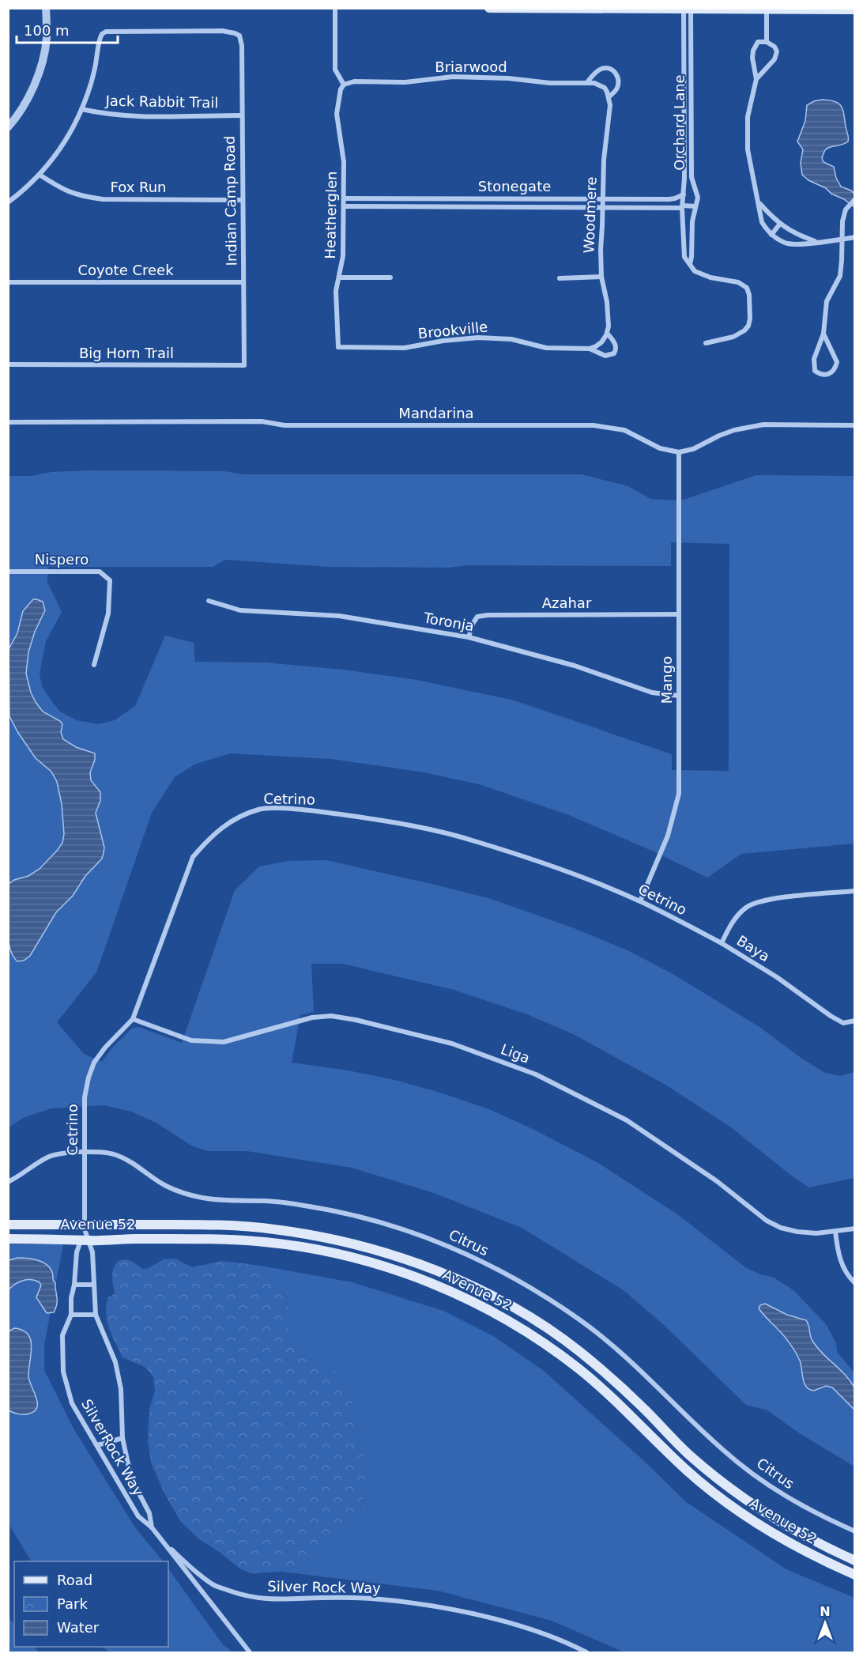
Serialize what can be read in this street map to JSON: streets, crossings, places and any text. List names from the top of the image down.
{
  "streets": {
    "main road": ["Avenue 52"],
    "street": [
      "Briarwood",
      "Jack Rabbit Trail",
      "Orchard Lane",
      "Stonegate",
      "Fox Run",
      "Indian Camp Road",
      "Heatherglen",
      "Woodmere",
      "Coyote Creek",
      "Brookville",
      "Big Horn Trail",
      "Mandarina",
      "Nispero",
      "Azahar",
      "Toronja",
      "Mango",
      "Cetrino",
      "Baya",
      "Liga",
      "Citrus",
      "SilverRock Way",
      "Silver Rock Way"
    ]
  },
  "crossings": [
    ["Briarwood", "Heatherglen"],
    ["Briarwood", "Woodmere"],
    ["Jack Rabbit Trail", "Indian Camp Road"],
    ["Orchard Lane", "Stonegate"],
    ["Stonegate", "Heatherglen"],
    ["Stonegate", "Woodmere"],
    ["Fox Run", "Indian Camp Road"],
    ["Indian Camp Road", "Coyote Creek"],
    ["Indian Camp Road", "Big Horn Trail"],
    ["Heatherglen", "Brookville"],
    ["Woodmere", "Brookville"],
    ["Mandarina", "Mango"],
    ["Azahar", "Toronja"],
    ["Azahar", "Mango"],
    ["Toronja", "Mango"],
    ["Mango", "Cetrino"],
    ["Cetrino", "Baya"],
    ["Cetrino", "Liga"],
    ["Cetrino", "Avenue 52"],
    ["Cetrino", "Citrus"],
    ["Cetrino", "SilverRock Way"],
    ["Avenue 52", "SilverRock Way"],
    ["SilverRock Way", "Silver Rock Way"]
  ],
  "legend": ["Road", "Park", "Water"],
  "scale_bar": "100 m",
  "north": "top"
}
